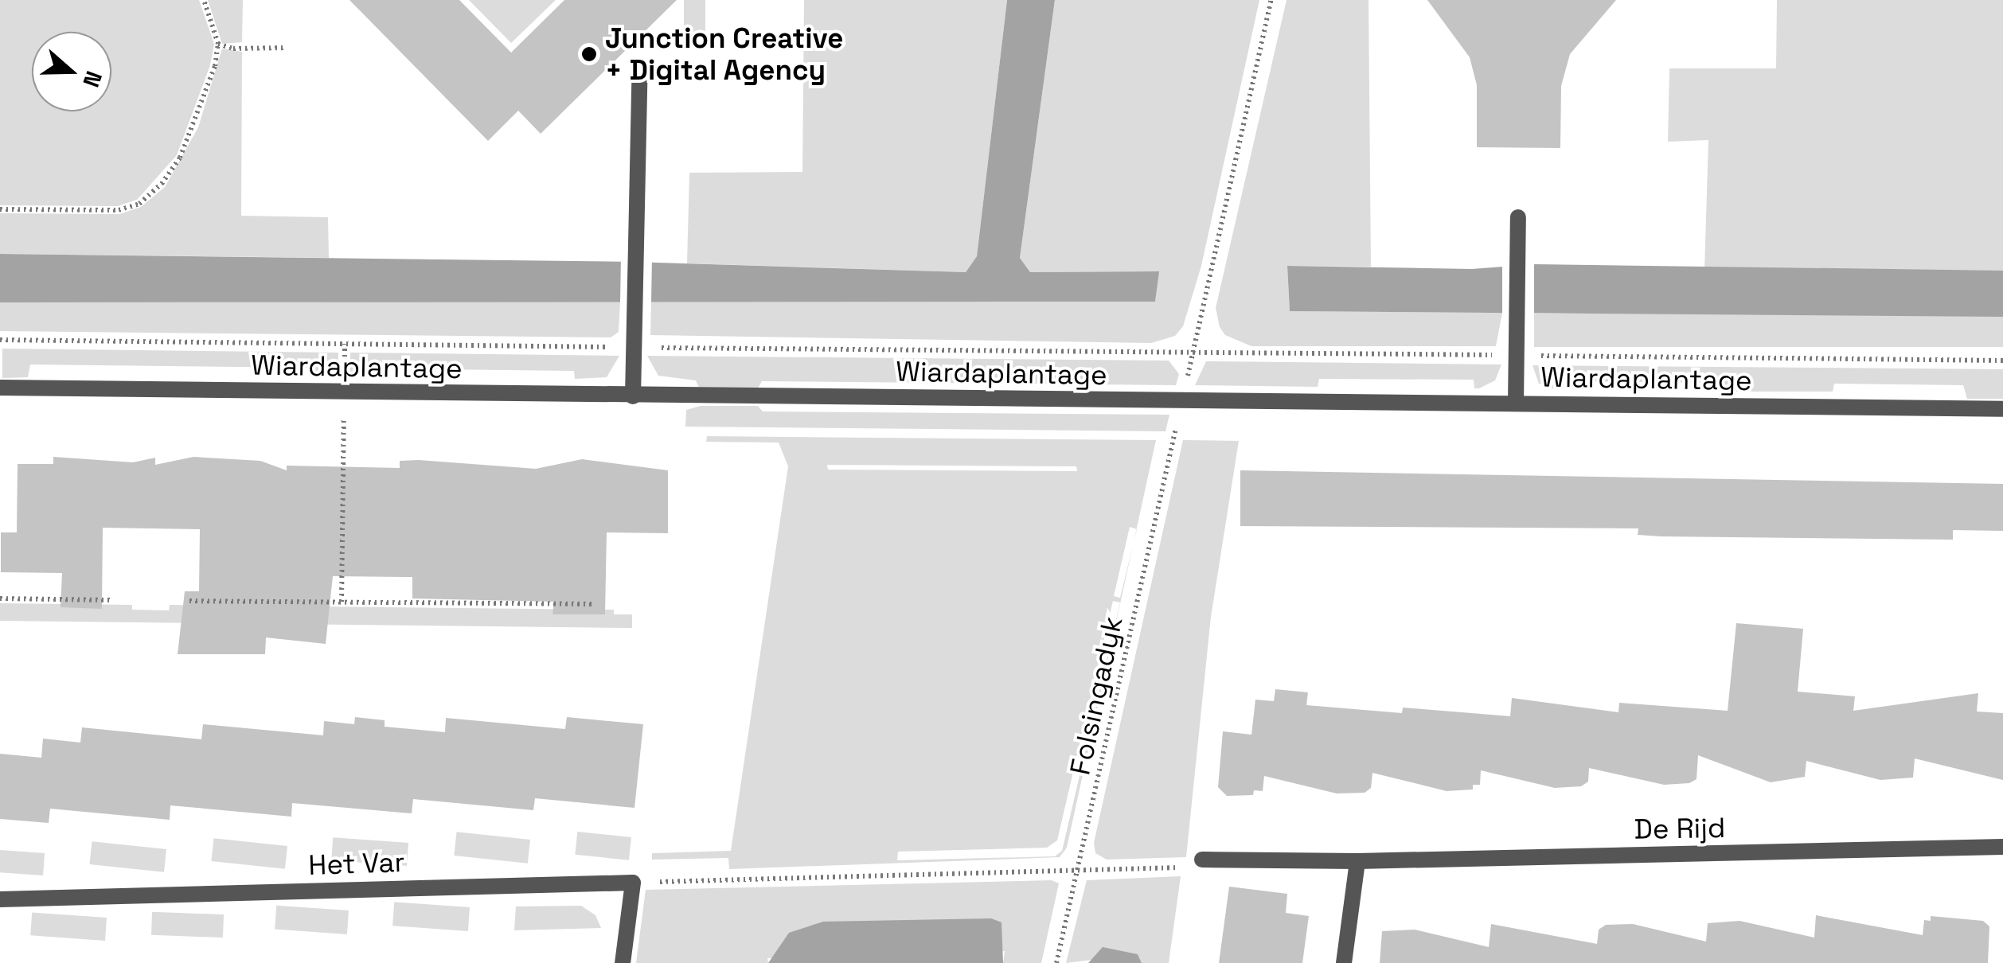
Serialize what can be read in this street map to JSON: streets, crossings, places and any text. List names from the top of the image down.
{
  "streets": {
    "street": ["Wiardaplantage", "De Rijd", "Het Var"],
    "path": ["Folsingadyk"]
  },
  "places": ["Junction Creative + Digital Agency"],
  "north": "right"
}
